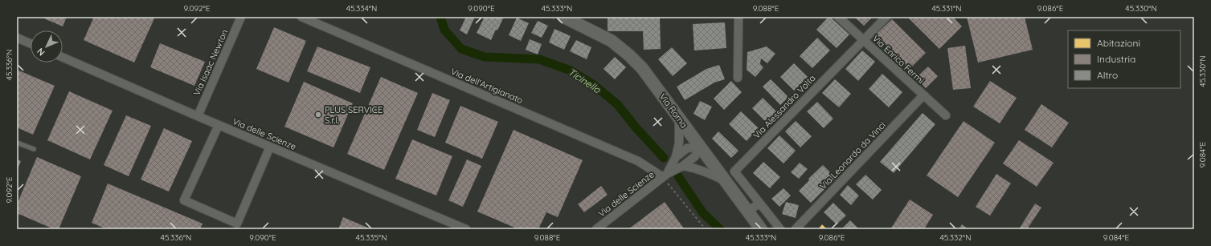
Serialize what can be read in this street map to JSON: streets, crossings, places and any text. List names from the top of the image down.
{
  "streets": {
    "street": [
      "Via Enrico Fermi",
      "Via Isaac Newton",
      "Via dell'Artigianato",
      "Via Alessandro Volta",
      "Via Roma",
      "Via delle Scienze",
      "Via Leonardo da Vinci"
    ]
  },
  "crossings": [
    ["Via Enrico Fermi", "Via Alessandro Volta"],
    ["Via Enrico Fermi", "Via Leonardo da Vinci"],
    ["Via Isaac Newton", "Via delle Scienze"],
    ["Via dell'Artigianato", "Via delle Scienze"],
    ["Via Roma", "Via delle Scienze"]
  ],
  "water": ["Ticinello"],
  "places": ["PLUS SERVICE S.r.l."],
  "legend": ["Abitazioni", "Industria", "Altro"],
  "north": "bottom left",
  "coordinates": [
    "9.092°E",
    "45.334°N",
    "9.090°E",
    "45.333°N",
    "9.088°E",
    "45.331°N",
    "9.086°E",
    "45.330°N",
    "45.336°N",
    "9.084°E",
    "45.335°N",
    "45.332°N"
  ]
}
